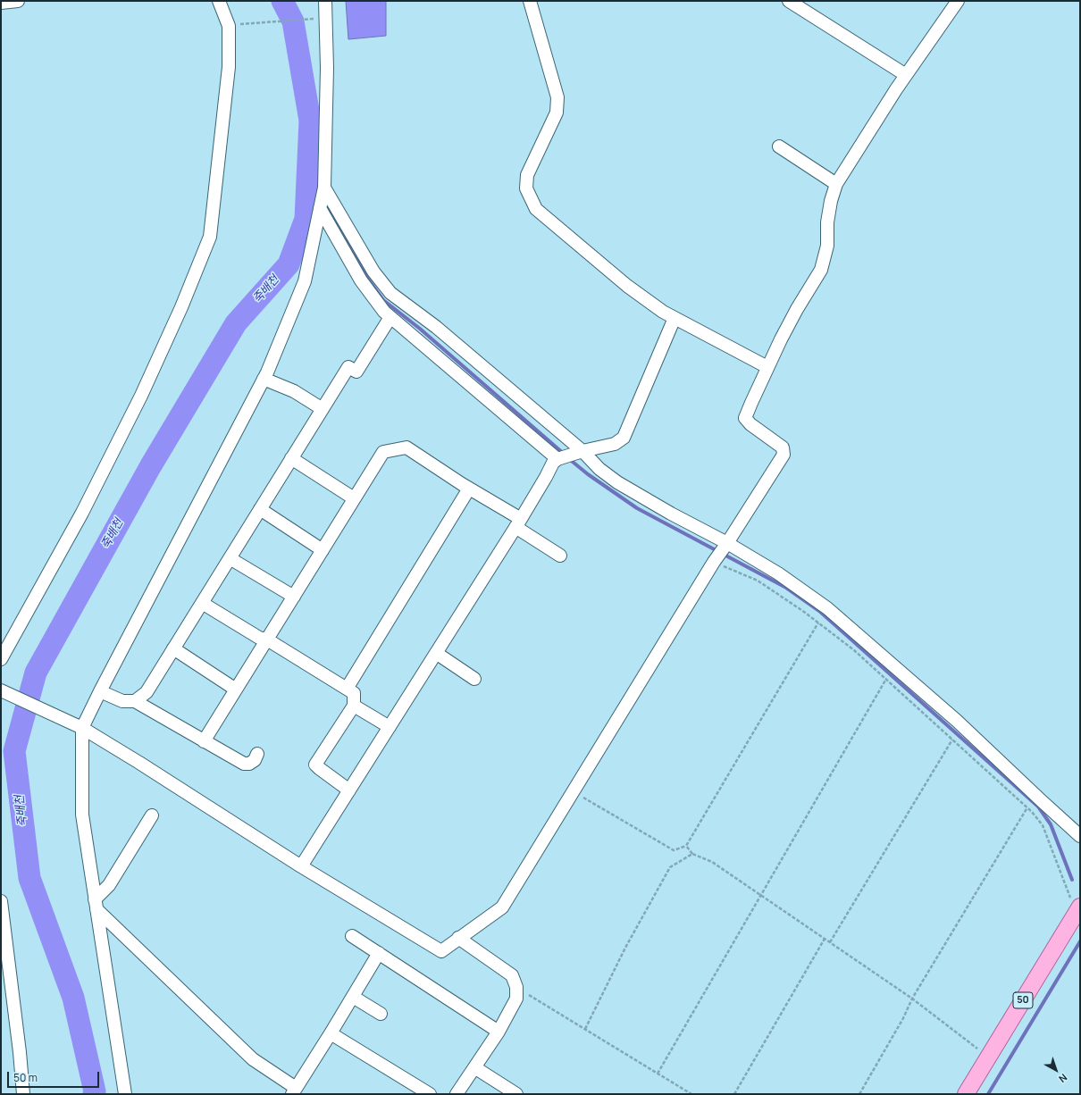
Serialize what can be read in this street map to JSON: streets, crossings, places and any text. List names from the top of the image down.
{
  "streets": {
    "main road": ["50"]
  },
  "water": ["죽배천"],
  "scale_bar": "50 m",
  "north": "bottom right"
}
